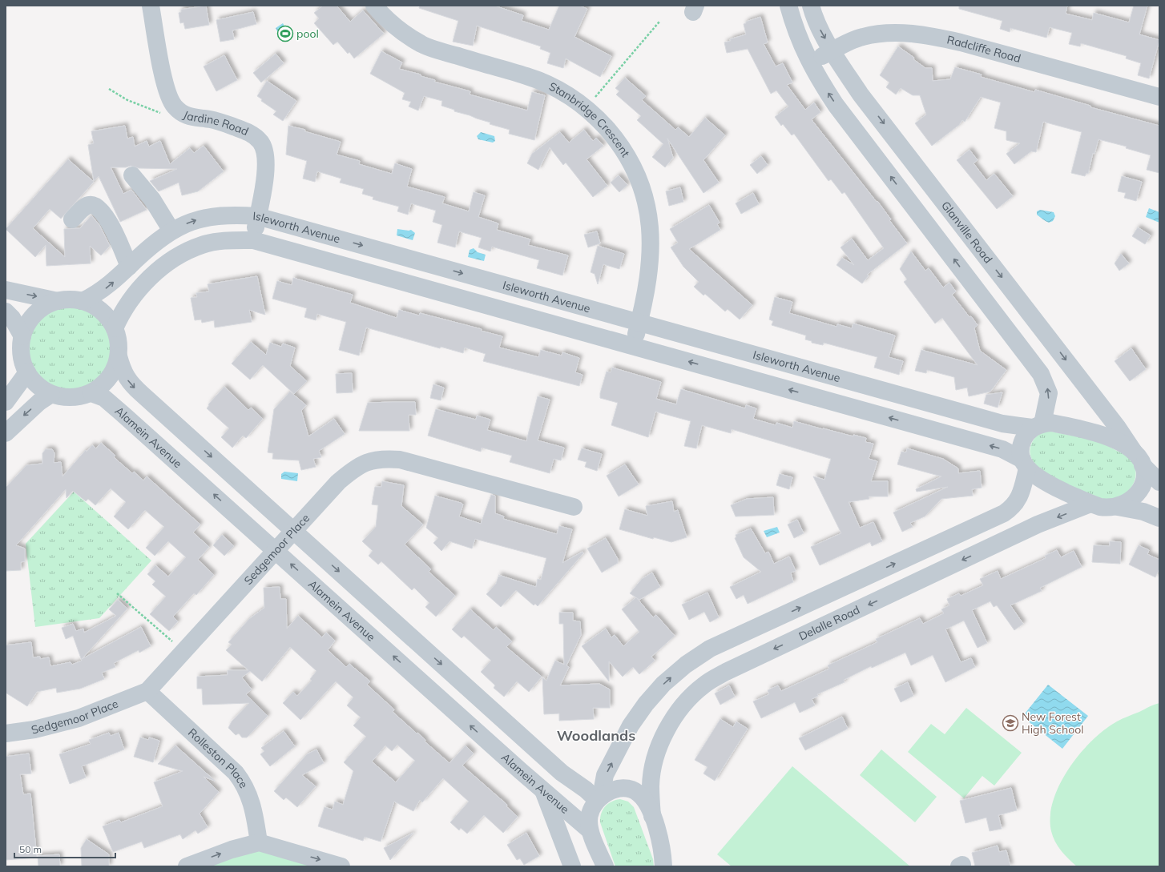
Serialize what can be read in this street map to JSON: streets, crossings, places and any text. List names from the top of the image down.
{
  "streets": {
    "street": [
      "Radcliffe Road",
      "Stanbridge Crescent",
      "Jardine Road",
      "Isleworth Avenue",
      "Glanville Road",
      "Alamein Avenue",
      "Sedgemoor Place",
      "Delalle Road",
      "Rolleston Place"
    ]
  },
  "crossings": [
    ["Radcliffe Road", "Glanville Road"],
    ["Stanbridge Crescent", "Isleworth Avenue"],
    ["Jardine Road", "Isleworth Avenue"],
    ["Isleworth Avenue", "Glanville Road"],
    ["Isleworth Avenue", "Alamein Avenue"],
    ["Isleworth Avenue", "Delalle Road"],
    ["Alamein Avenue", "Sedgemoor Place"],
    ["Sedgemoor Place", "Rolleston Place"]
  ],
  "districts": ["Woodlands"],
  "places": {
    "sports": ["pool"],
    "school or university": ["New Forest High School"]
  },
  "scale_bar": "50 m"
}
